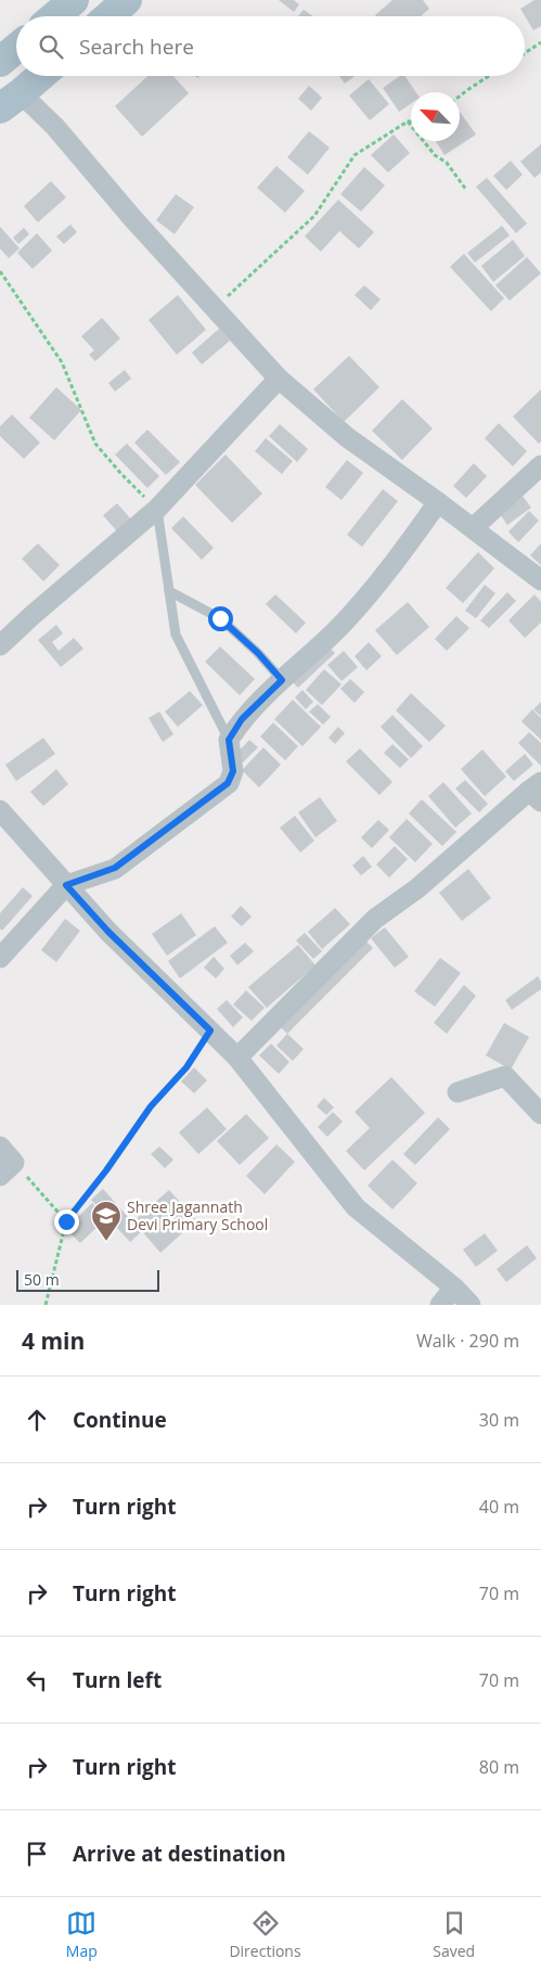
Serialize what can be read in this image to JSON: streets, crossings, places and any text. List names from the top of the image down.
{
  "places": {
    "school or university": ["Shree Jagannath Devi Primary School"]
  },
  "scale_bar": "50 m",
  "north": "top left",
  "page": {
    "search": "Search here",
    "scale": "50 m",
    "heading": ["4 min", "Walk · 290 m"],
    "list": [
      ["Continue", "30 m"],
      ["Turn right", "40 m"],
      ["Turn right", "70 m"],
      ["Turn left", "70 m"],
      ["Turn right", "80 m"],
      "Arrive at destination"
    ],
    "nav": ["Map", "Directions", "Saved"]
  }
}
